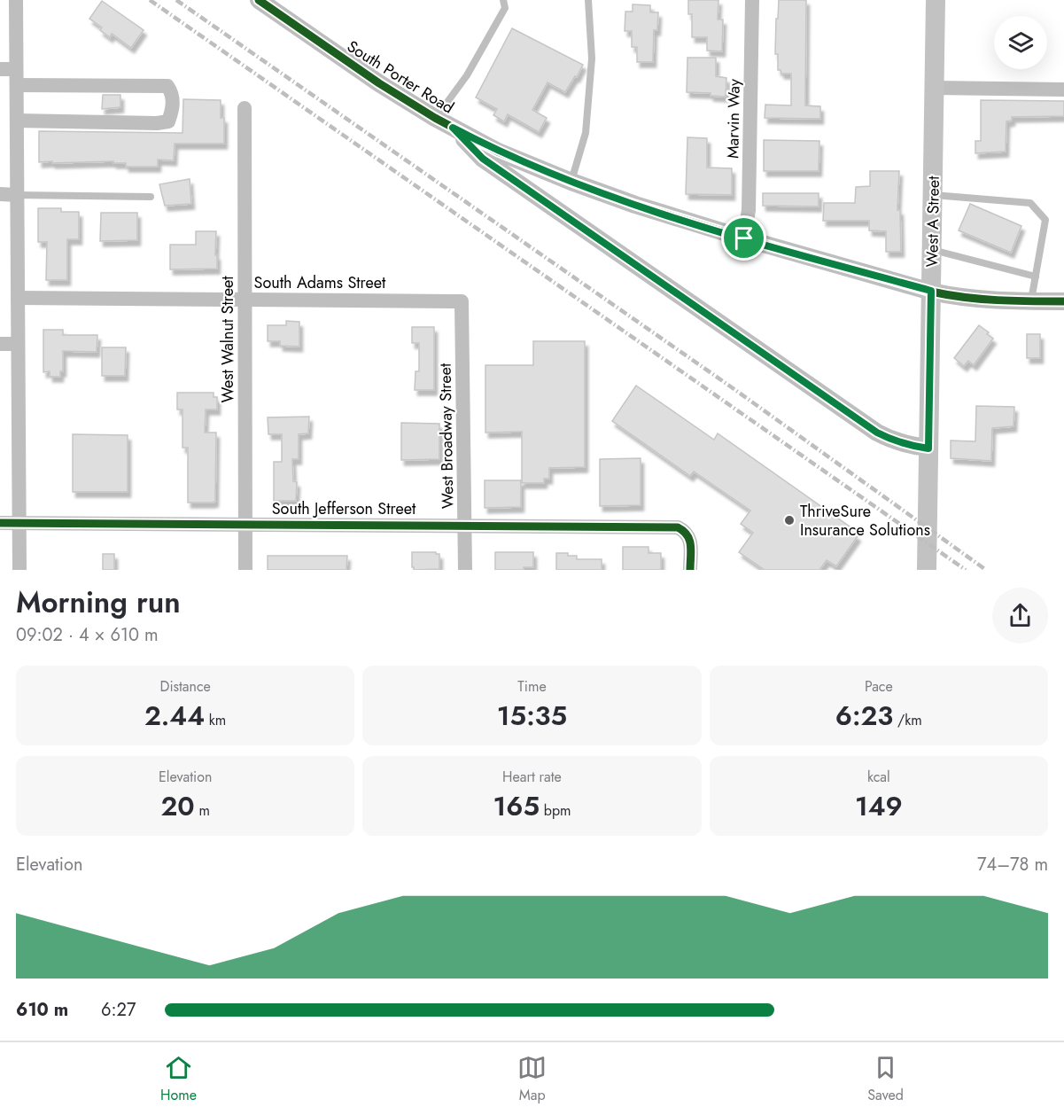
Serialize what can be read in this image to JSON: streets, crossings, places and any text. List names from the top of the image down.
{
  "streets": {
    "main road": ["West A Street"],
    "street": [
      "South Porter Road",
      "Marvin Way",
      "South Adams Street",
      "West Walnut Street",
      "West Broadway Street",
      "South Jefferson Street"
    ]
  },
  "crossings": [
    ["South Porter Road", "Marvin Way"],
    ["South Porter Road", "West A Street"],
    ["South Adams Street", "West Walnut Street"],
    ["South Adams Street", "West Broadway Street"],
    ["West Walnut Street", "South Jefferson Street"],
    ["West Broadway Street", "South Jefferson Street"]
  ],
  "places": ["ThriveSure Insurance Solutions"],
  "page": {
    "heading": ["Morning run", "09:02 · 4 × 610 m"],
    "stats": [
      ["Distance", "2.44 km"],
      ["Time", "15:35"],
      ["Pace", "6:23 /km"],
      ["Elevation", "20 m"],
      ["Heart rate", "165 bpm"],
      ["kcal", "149"]
    ],
    "chart": ["Elevation", "74–78 m"],
    "list": [
      {
        "name": "610 m",
        "note": "6:27"
      }
    ],
    "tabs": ["Home", "Map", "Saved"]
  }
}
